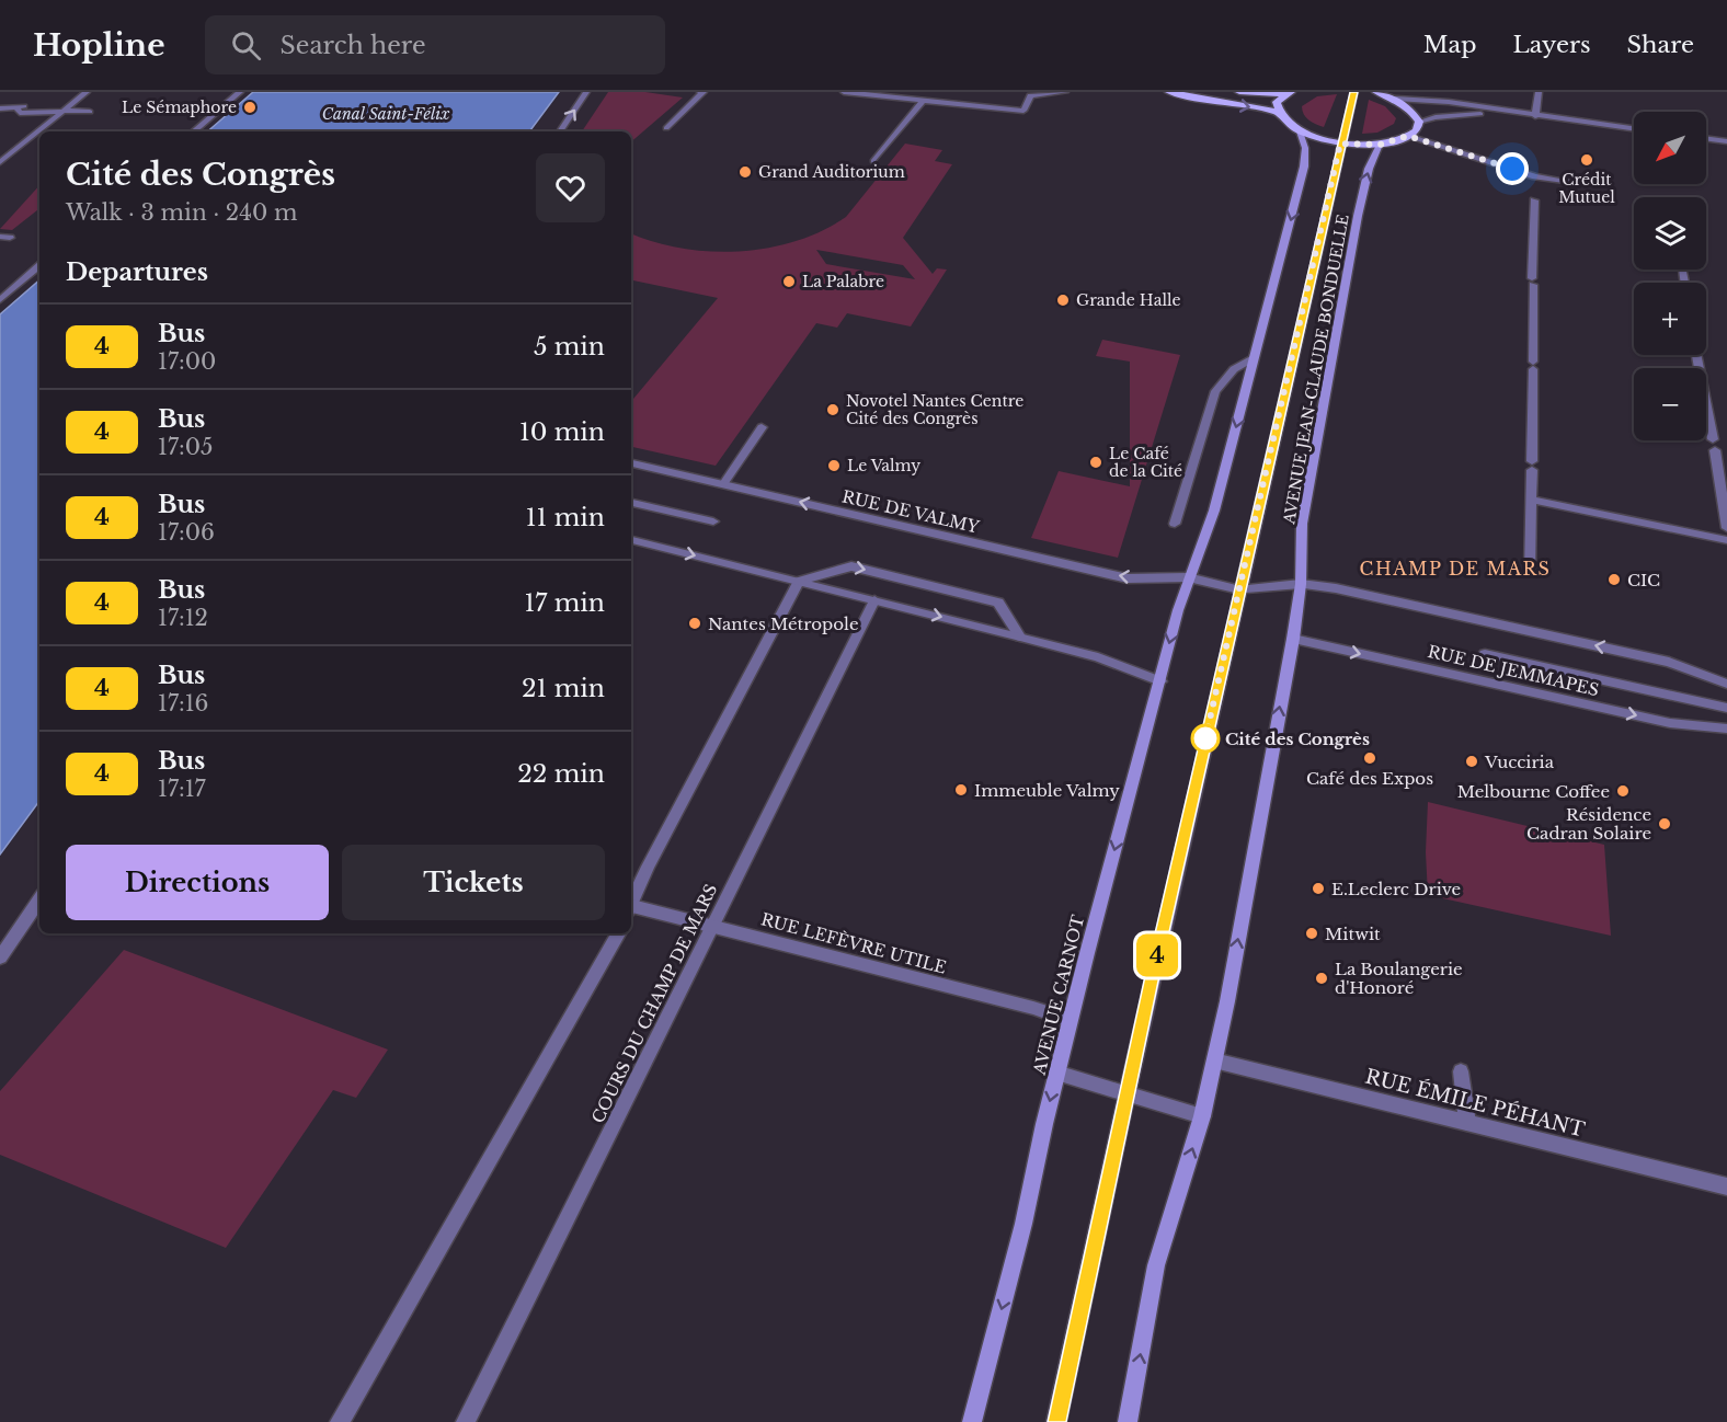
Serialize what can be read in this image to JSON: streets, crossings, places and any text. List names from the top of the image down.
{
  "streets": {
    "main road": ["AVENUE JEAN-CLAUDE BONDUELLE", "AVENUE CARNOT"],
    "street": [
      "RUE DE VALMY",
      "RUE DE JEMMAPES",
      "RUE LEFÈVRE UTILE",
      "COURS DU CHAMP DE MARS",
      "RUE ÉMILE PÉHANT"
    ]
  },
  "crossings": [
    ["AVENUE JEAN-CLAUDE BONDUELLE", "RUE DE VALMY"],
    ["AVENUE JEAN-CLAUDE BONDUELLE", "RUE DE JEMMAPES"],
    ["RUE DE VALMY", "AVENUE CARNOT"],
    ["RUE LEFÈVRE UTILE", "AVENUE CARNOT"],
    ["RUE LEFÈVRE UTILE", "COURS DU CHAMP DE MARS"]
  ],
  "one_way": ["AVENUE CARNOT"],
  "districts": ["CHAMP DE MARS"],
  "water": ["Canal Saint-Félix"],
  "places": [
    "Le Sémaphore",
    "Crédit Mutuel",
    "Grand Auditorium",
    "La Palabre",
    "Grande Halle",
    "Novotel Nantes Centre Cité des Congrès",
    "Le Café de la Cité",
    "Le Valmy",
    "CIC",
    "Nantes Métropole",
    "Cité des Congrès",
    "Café des Expos",
    "Vucciria",
    "Immeuble Valmy",
    "Melbourne Coffee",
    "Résidence Cadran Solaire",
    "E.Leclerc Drive",
    "Mitwit",
    "La Boulangerie d'Honoré"
  ],
  "lines": ["bus line 4"],
  "north": "bottom left",
  "page": {
    "header": "Hopline",
    "search": "Search here",
    "nav": ["Map", "Layers", "Share"],
    "on_map": "4",
    "map_buttons": ["+", "−"],
    "heading": [
      ["Cité des Congrès", "Walk · 3 min · 240 m"],
      "Departures"
    ],
    "list": [
      {
        "mark": "4",
        "name": "Bus",
        "note": "17:00",
        "value": "5 min"
      },
      {
        "mark": "4",
        "name": "Bus",
        "note": "17:05",
        "value": "10 min"
      },
      {
        "mark": "4",
        "name": "Bus",
        "note": "17:06",
        "value": "11 min"
      },
      {
        "mark": "4",
        "name": "Bus",
        "note": "17:12",
        "value": "17 min"
      },
      {
        "mark": "4",
        "name": "Bus",
        "note": "17:16",
        "value": "21 min"
      },
      {
        "mark": "4",
        "name": "Bus",
        "note": "17:17",
        "value": "22 min"
      }
    ],
    "buttons": ["Directions", "Tickets"]
  }
}
